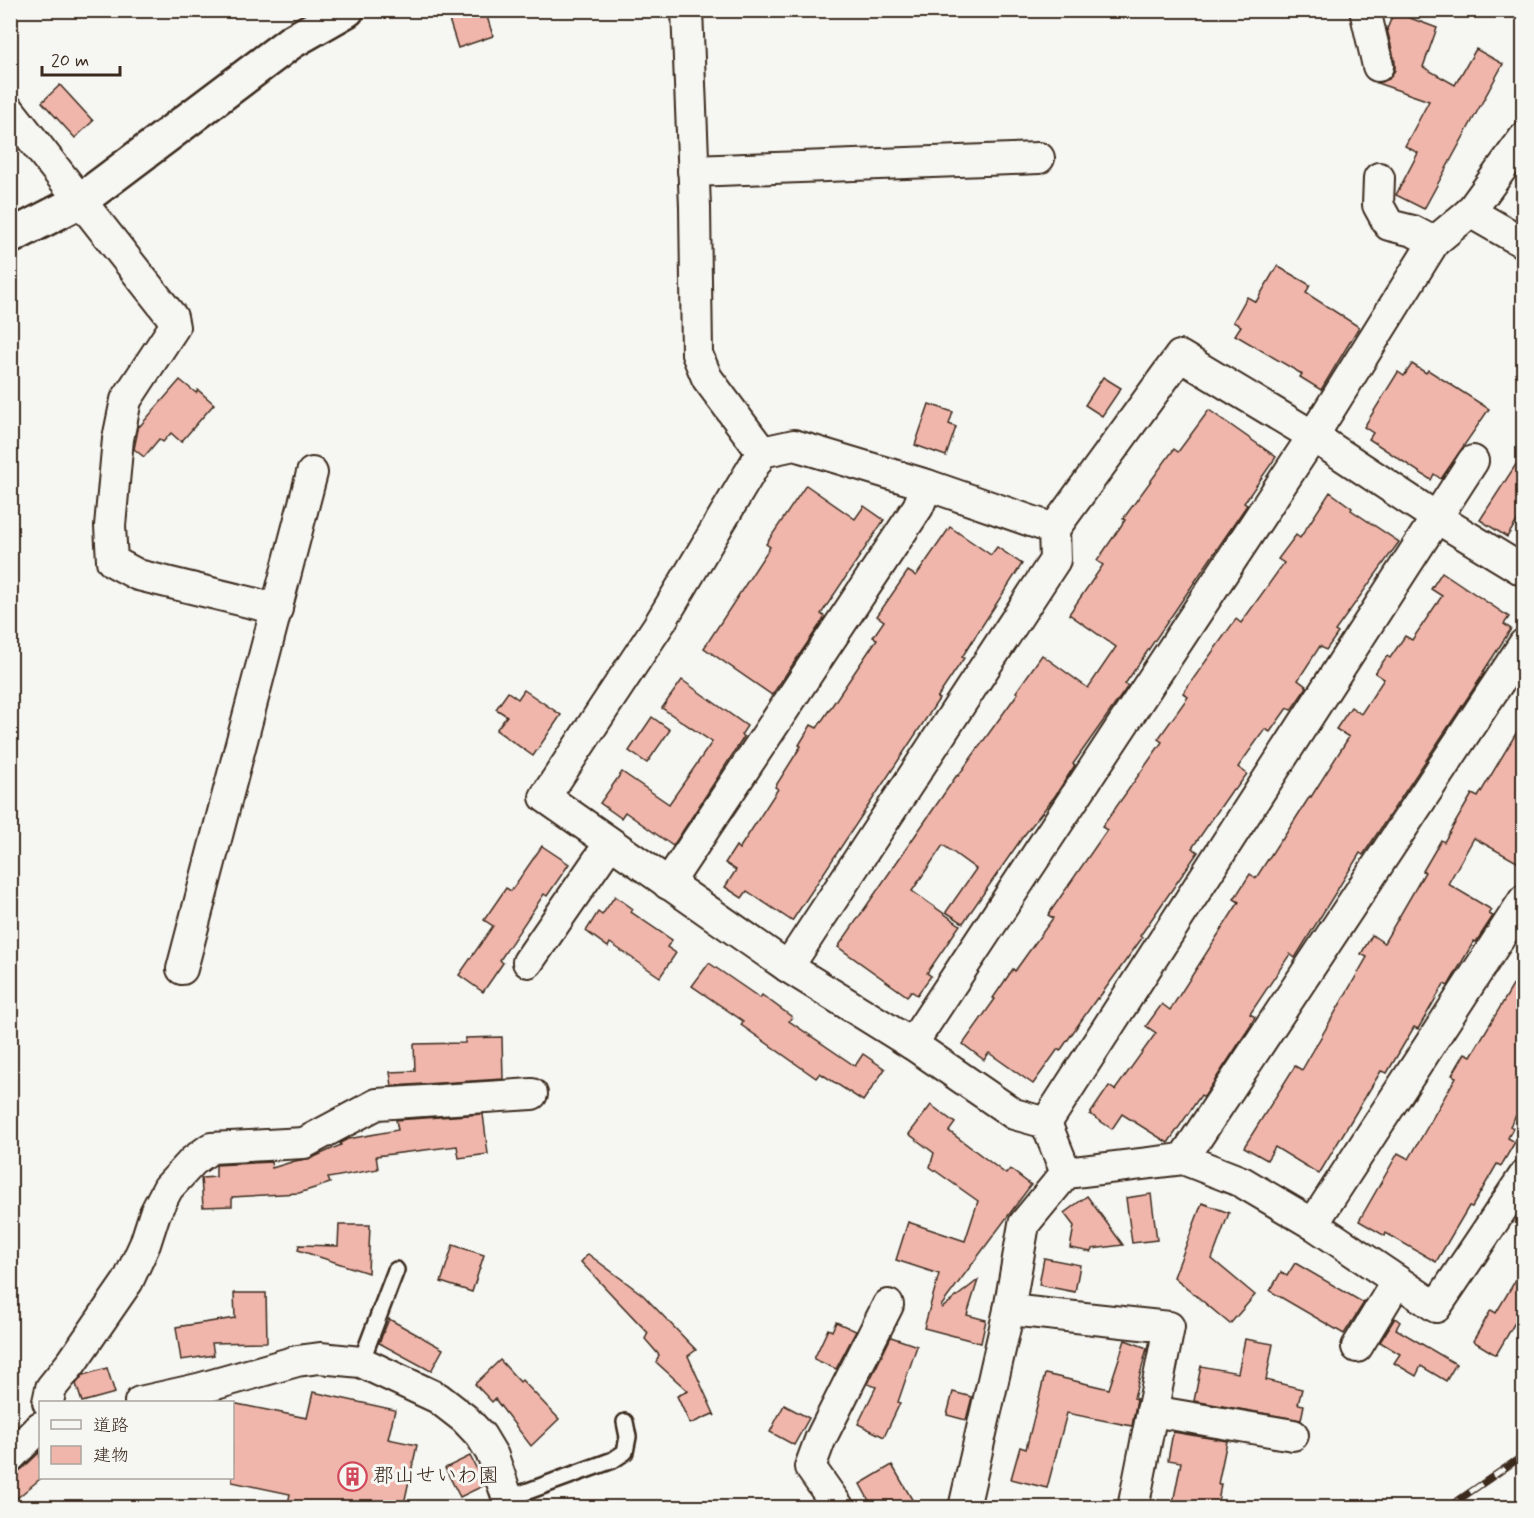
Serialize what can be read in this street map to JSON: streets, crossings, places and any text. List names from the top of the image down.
{
  "places": {
    "building": ["郡山せいわ園"]
  },
  "legend": ["道路", "建物"],
  "scale_bar": "20 m"
}
